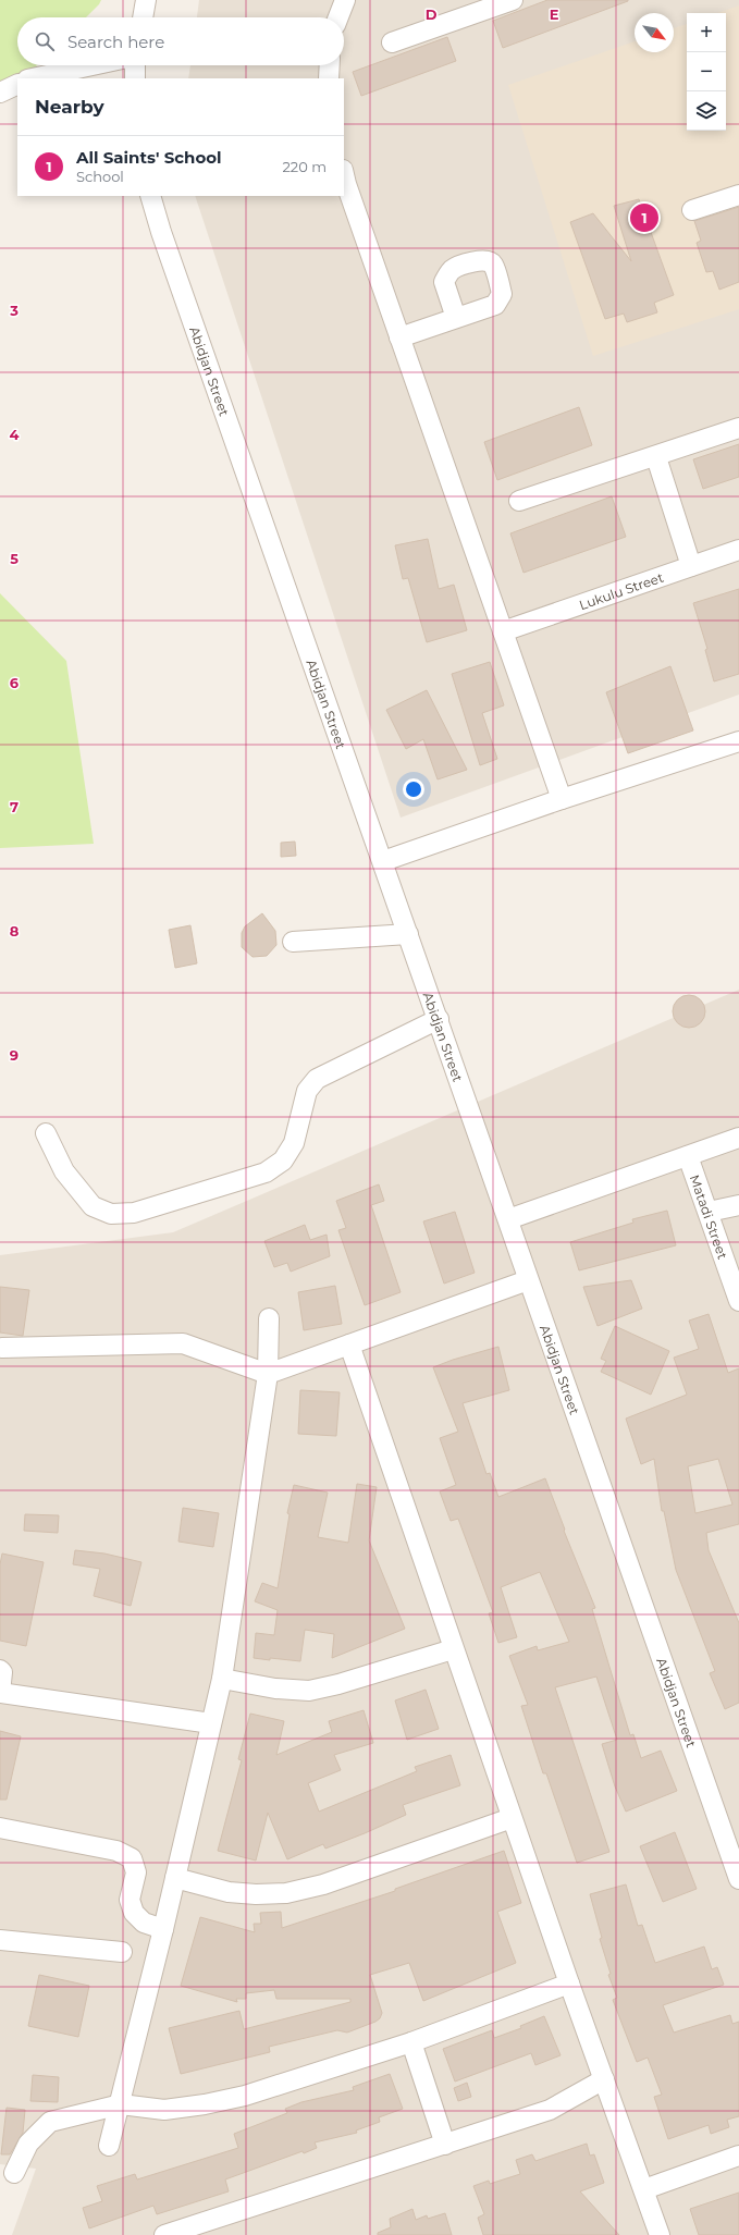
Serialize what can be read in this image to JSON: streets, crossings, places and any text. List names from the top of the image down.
{
  "streets": {
    "street": ["Abidjan Street", "Lukulu Street", "Matadi Street"]
  },
  "north": "bottom right",
  "page": {
    "map_buttons": ["+", "−"],
    "search": "Search here",
    "heading": "Nearby",
    "list": [
      {
        "mark": "1",
        "name": "All Saints' School",
        "note": "School",
        "value": "220 m"
      }
    ],
    "pins": "1"
  },
  "grid": {
    "columns": ["D", "E"],
    "rows": [
      "3",
      "4",
      "5",
      "6",
      "7",
      "8",
      "9"
    ]
  }
}
